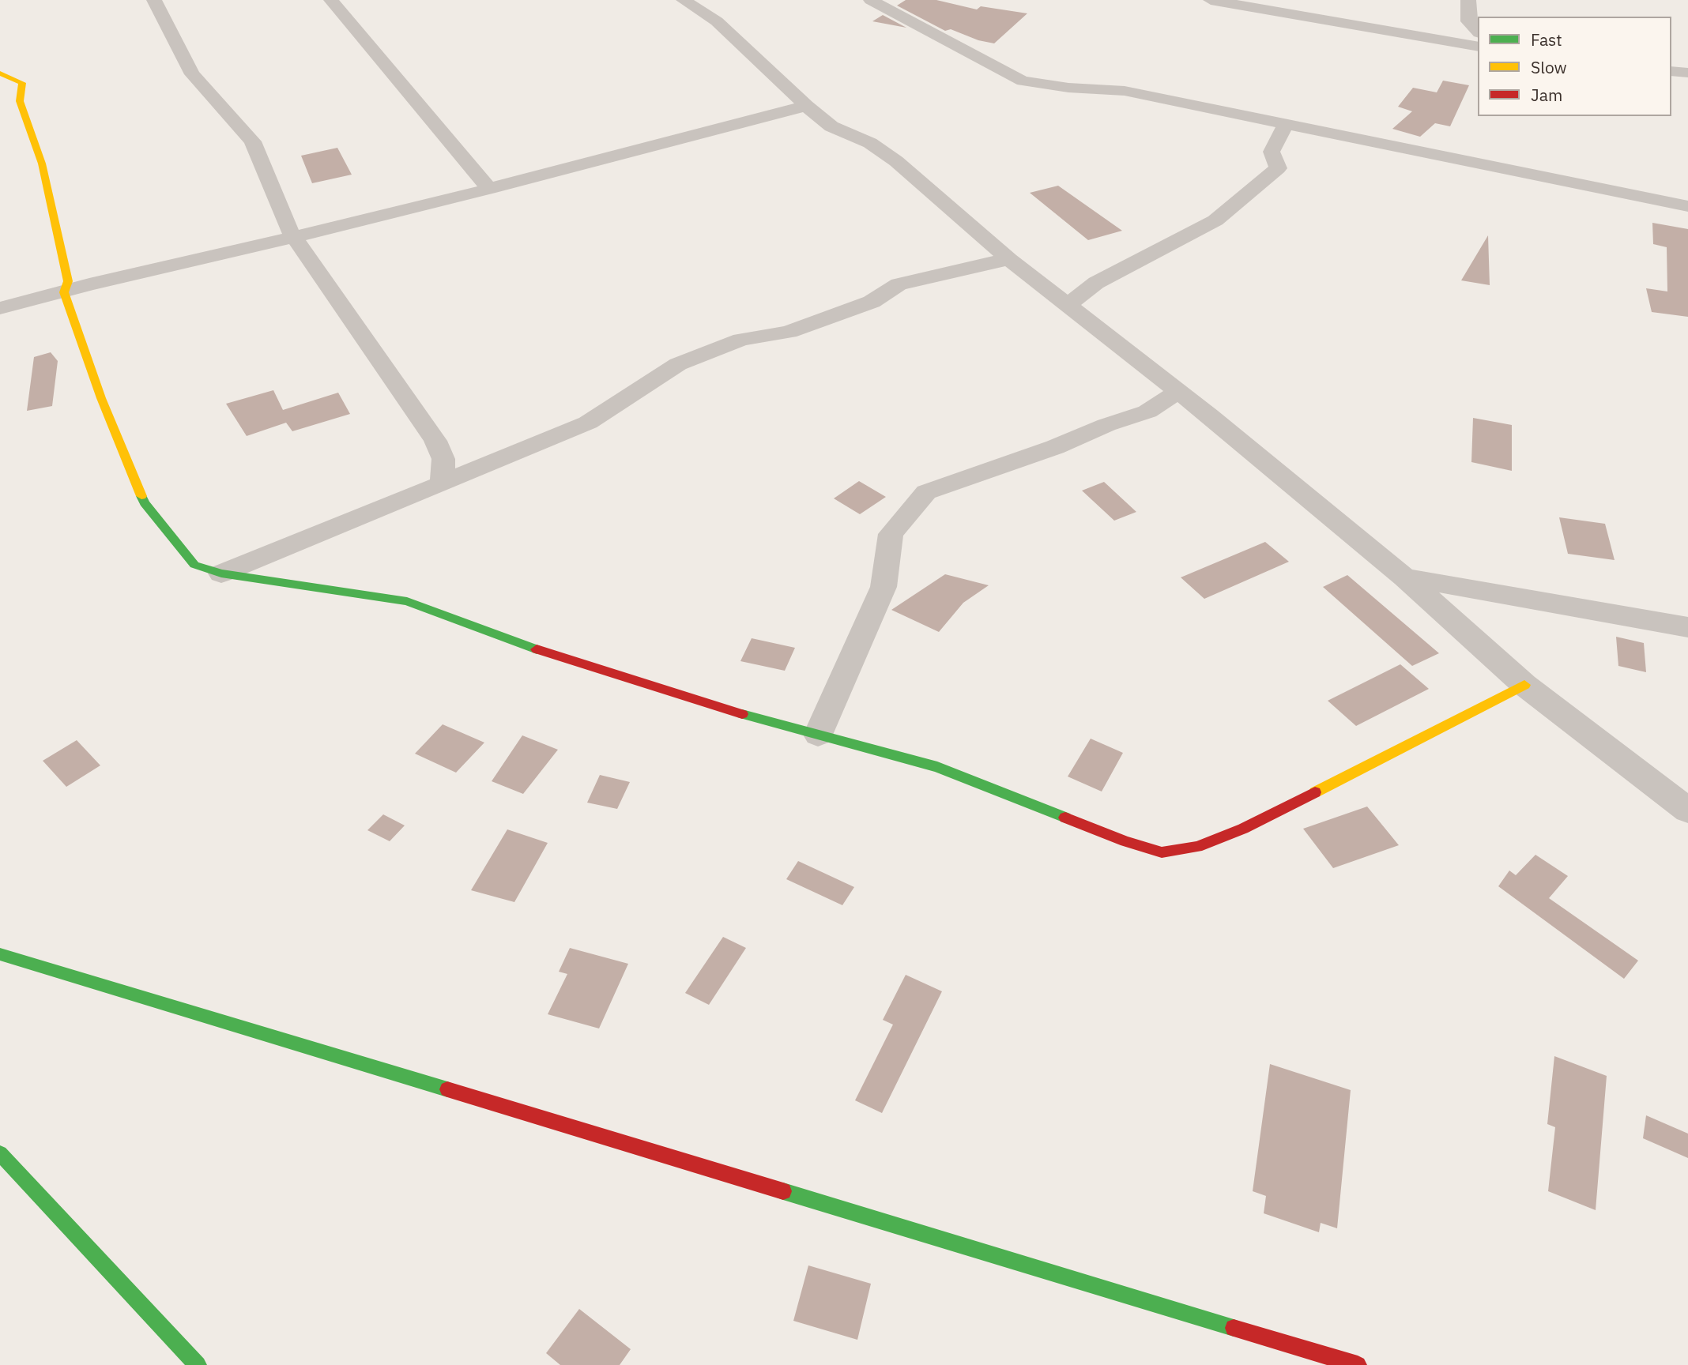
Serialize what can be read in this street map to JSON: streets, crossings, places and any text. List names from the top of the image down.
{
  "legend": ["Fast", "Slow", "Jam"]
}
